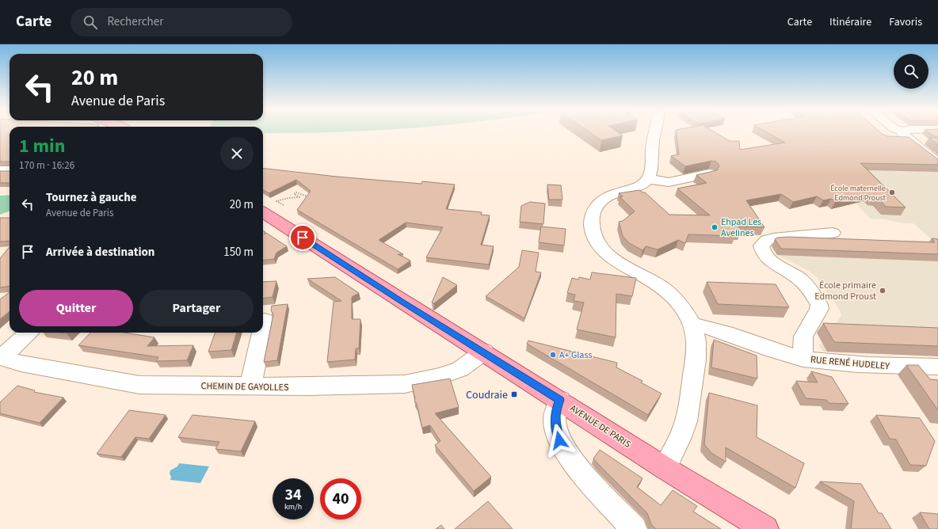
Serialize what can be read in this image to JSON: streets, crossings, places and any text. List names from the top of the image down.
{
  "streets": {
    "main road": ["AVENUE DE PARIS"],
    "street": ["RUE RENÉ HUDELEY", "CHEMIN DE GAYOLLES"]
  },
  "crossings": [
    ["CHEMIN DE GAYOLLES", "AVENUE DE PARIS"]
  ],
  "places": {
    "other": [
      "École maternelle Edmond Proust",
      "Ehpad Les Avelines",
      "École primaire Edmond Proust",
      "A+ Glass"
    ],
    "transit": ["Coudraie"]
  },
  "page": {
    "header": "Carte",
    "search": "Rechercher",
    "nav": ["Carte", "Itinéraire", "Favoris"],
    "turn": ["20 m", "Avenue de Paris"],
    "heading": ["1 min", "170 m · 16:26"],
    "list": [
      {
        "name": "Tournez à gauche",
        "note": "Avenue de Paris",
        "value": "20 m"
      },
      {
        "name": "Arrivée à destination",
        "value": "150 m"
      }
    ],
    "buttons": ["Quitter", "Partager"],
    "speed": "34 km/h",
    "limit": "40"
  }
}
